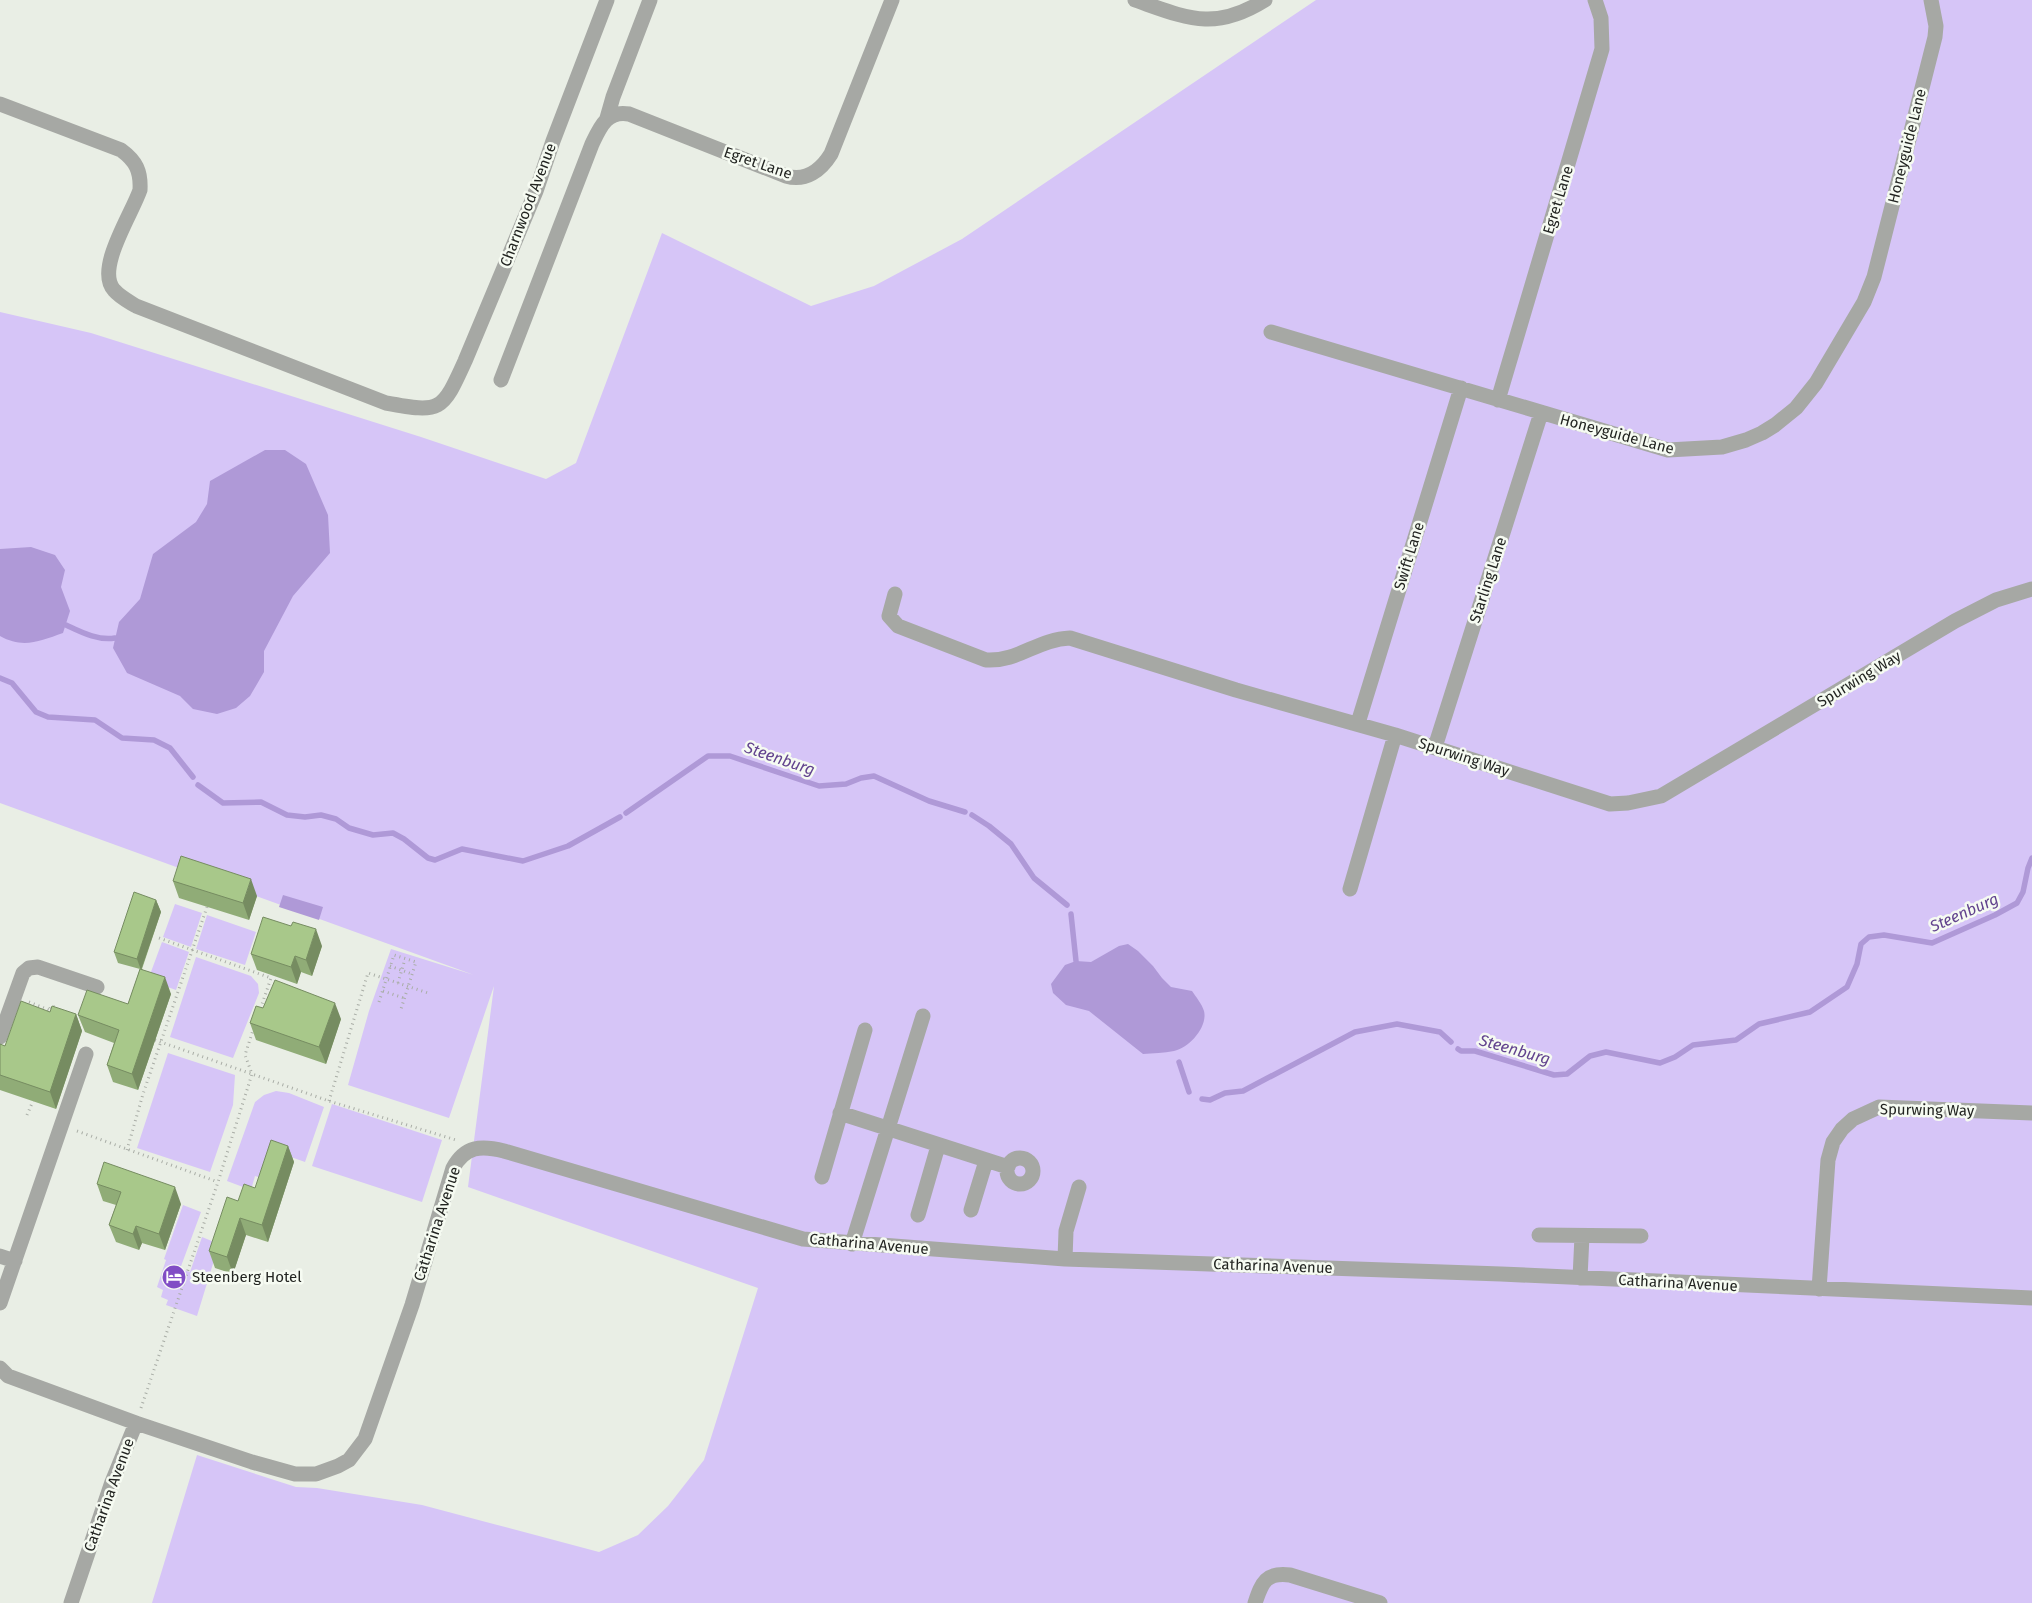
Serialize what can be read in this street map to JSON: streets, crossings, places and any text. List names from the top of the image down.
{
  "streets": {
    "street": [
      "Honeyguide Lane",
      "Egret Lane",
      "Charnwood Avenue",
      "Swift Lane",
      "Starling Lane",
      "Spurwing Way",
      "Catharina Avenue"
    ]
  },
  "crossings": [
    ["Honeyguide Lane", "Egret Lane"],
    ["Honeyguide Lane", "Swift Lane"],
    ["Honeyguide Lane", "Starling Lane"],
    ["Swift Lane", "Spurwing Way"],
    ["Starling Lane", "Spurwing Way"],
    ["Spurwing Way", "Catharina Avenue"]
  ],
  "water": ["Steenburg"],
  "places": {
    "hotel": ["Steenberg Hotel"]
  }
}
